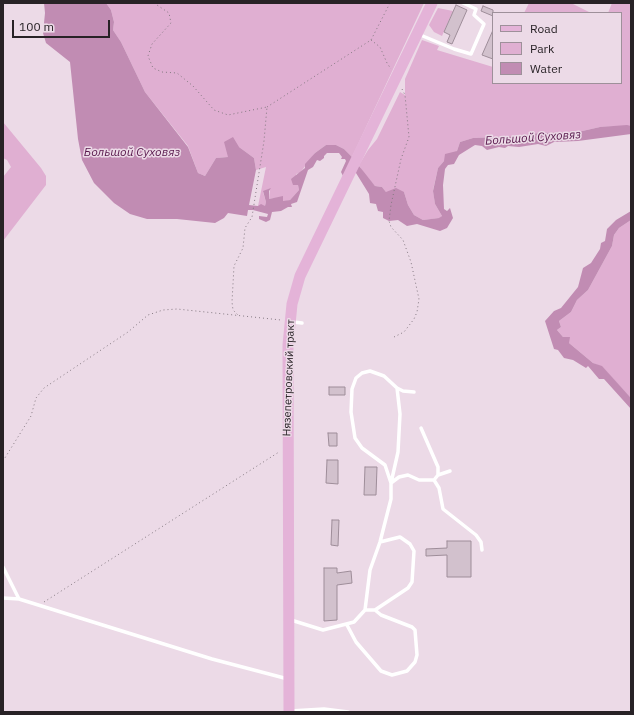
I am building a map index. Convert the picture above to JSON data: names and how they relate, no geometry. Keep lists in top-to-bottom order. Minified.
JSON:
{"streets":{"main road":["Нязепетровский тракт"]},"water":["Большой Суховяз"],"legend":["Road","Park","Water"],"scale_bar":"100 m"}
